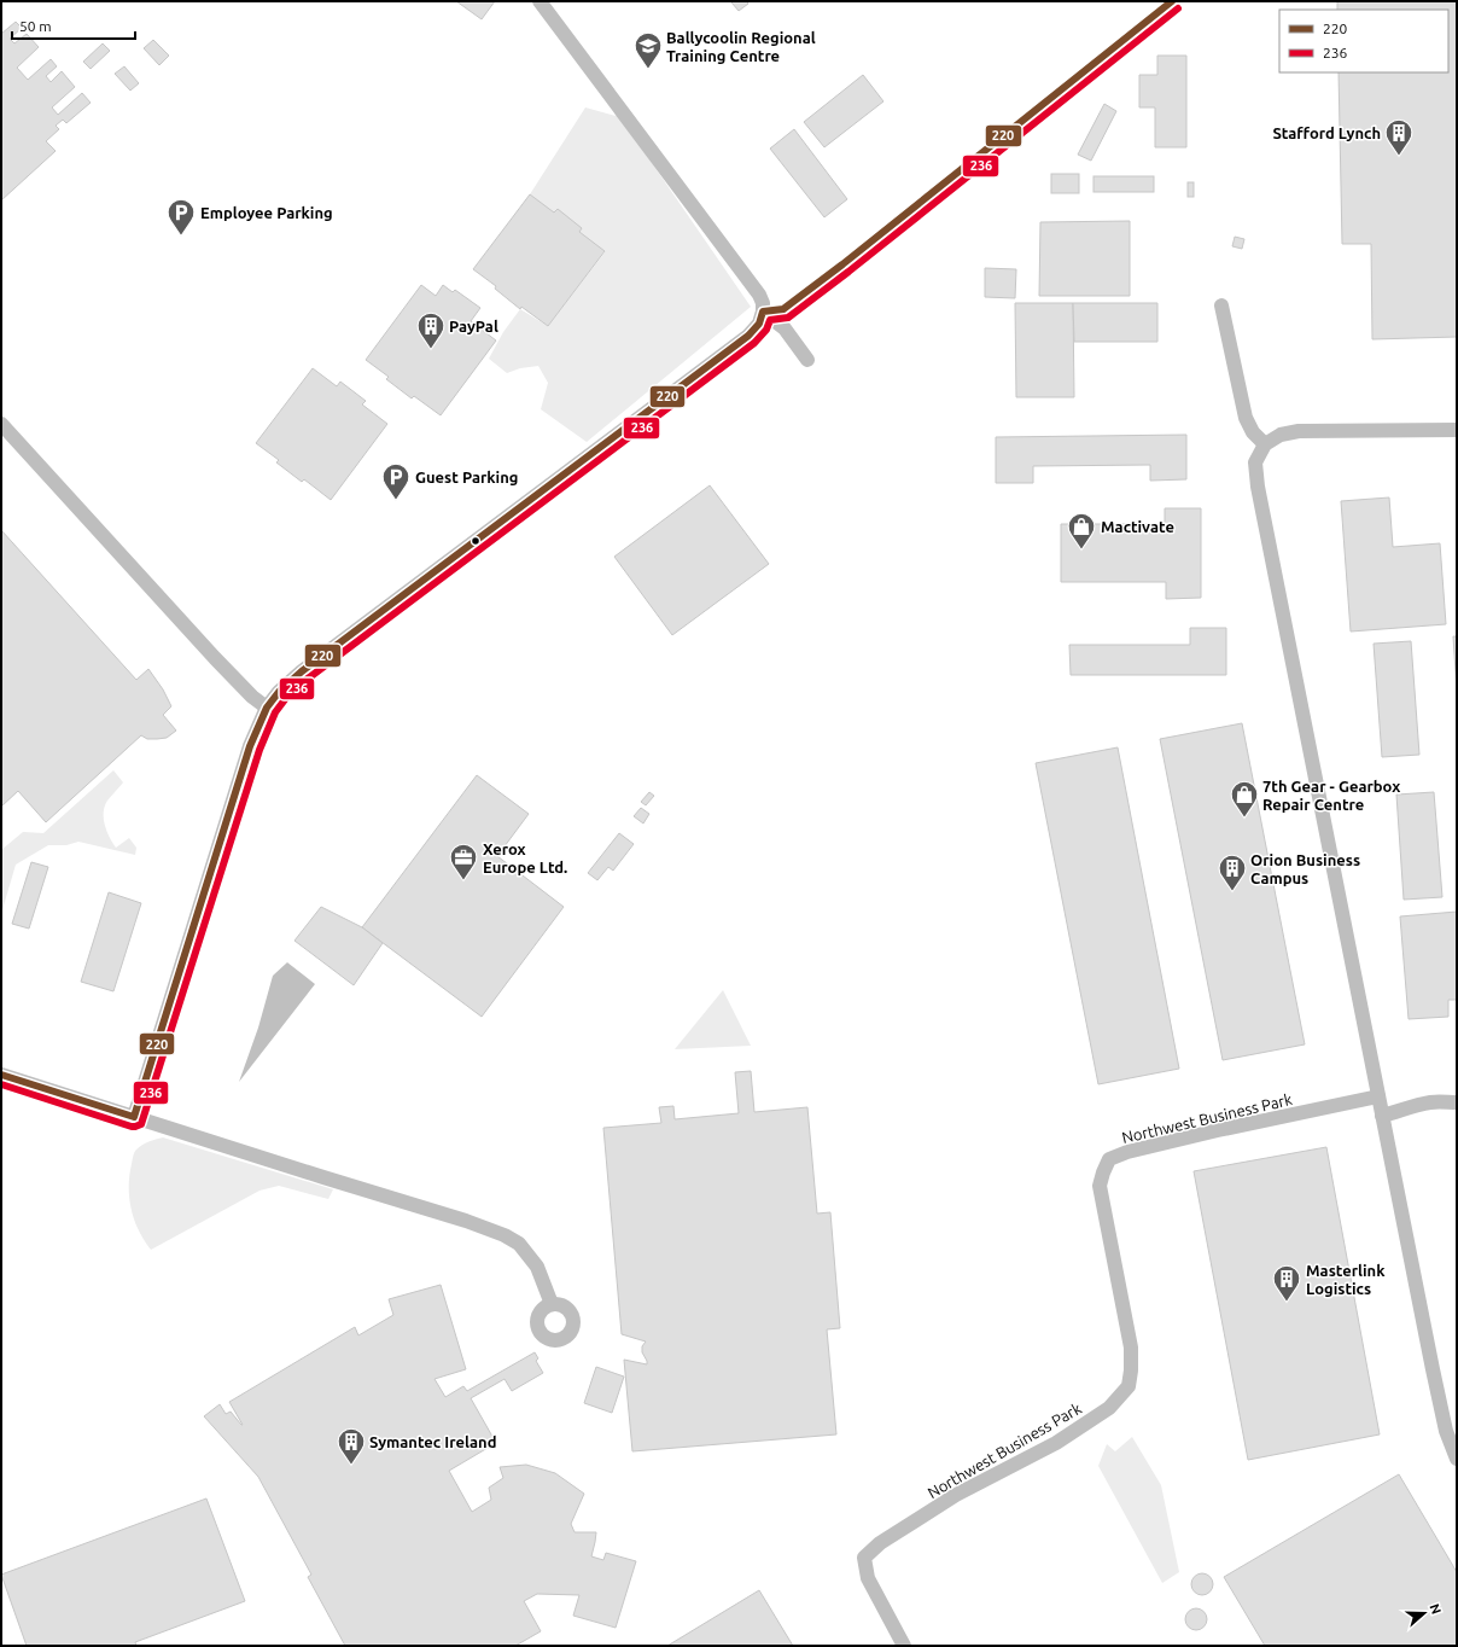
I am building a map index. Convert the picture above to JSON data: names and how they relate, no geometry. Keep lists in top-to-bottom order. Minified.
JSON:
{"streets":{"street":["Northwest Business Park"]},"places":{"school or university":["Ballycoolin Regional Training Centre"],"building":["Stafford Lynch","PayPal","Orion Business Campus","Masterlink Logistics","Symantec Ireland"],"parking":["Employee Parking","Guest Parking"],"shop":["Mactivate","7th Gear - Gearbox Repair Centre"],"office":["Xerox Europe Ltd."]},"lines":["transit line 220","transit line 236"],"legend":["220","236"],"scale_bar":"50 m","north":"right"}
